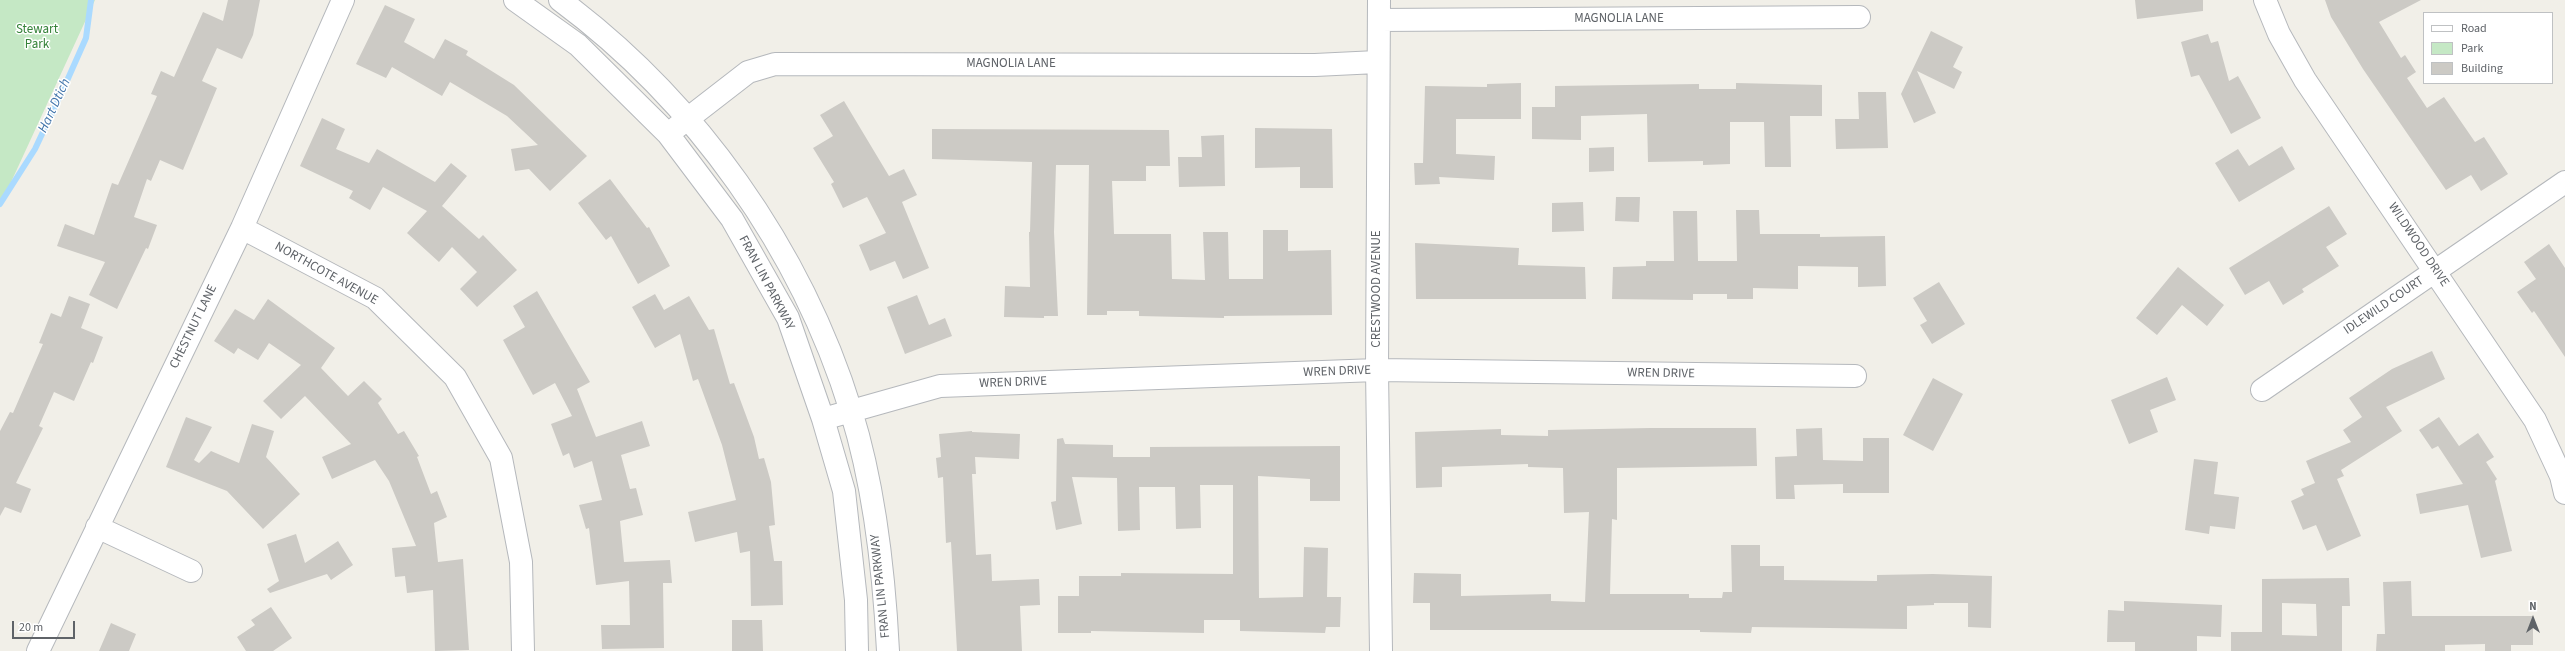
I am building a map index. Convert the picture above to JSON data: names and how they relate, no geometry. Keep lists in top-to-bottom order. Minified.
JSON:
{"streets":{"street":["MAGNOLIA LANE","WILDWOOD DRIVE","NORTHCOTE AVENUE","FRAN LIN PARKWAY","CRESTWOOD AVENUE","IDLEWILD COURT","CHESTNUT LANE","WREN DRIVE"]},"crossings":[["MAGNOLIA LANE","FRAN LIN PARKWAY"],["MAGNOLIA LANE","CRESTWOOD AVENUE"],["WILDWOOD DRIVE","IDLEWILD COURT"],["NORTHCOTE AVENUE","CHESTNUT LANE"],["FRAN LIN PARKWAY","WREN DRIVE"],["CRESTWOOD AVENUE","WREN DRIVE"]],"water":["Hart Dtich"],"parks":["Stewart Park"],"legend":["Road","Park","Building"],"scale_bar":"20 m","north":"top"}
